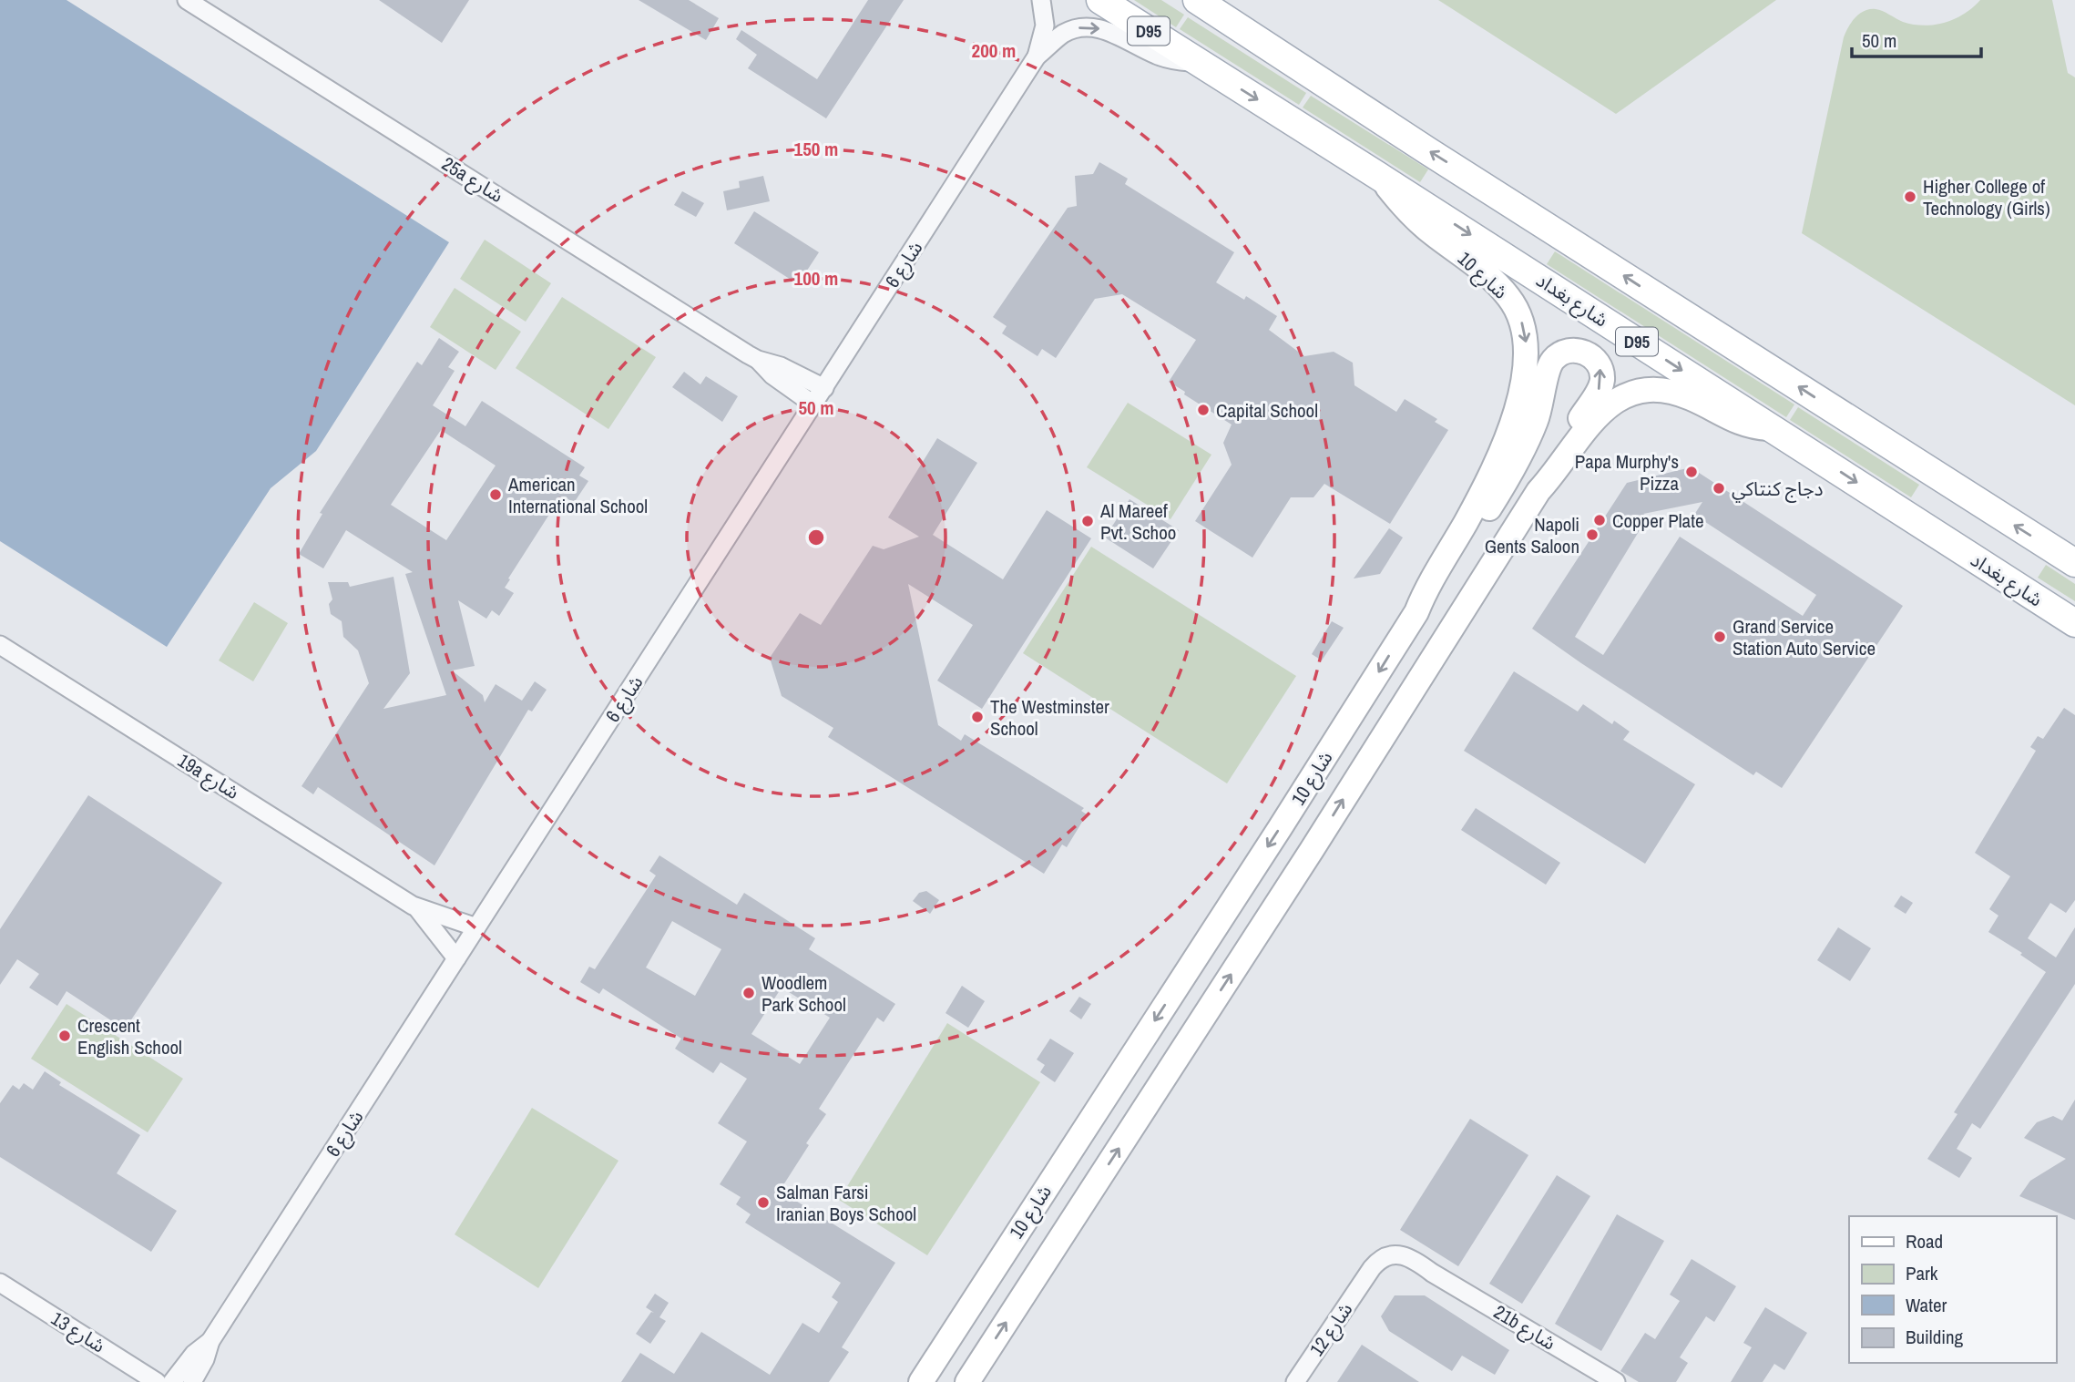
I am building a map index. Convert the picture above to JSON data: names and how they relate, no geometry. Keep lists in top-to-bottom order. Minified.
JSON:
{"streets":{"main road":["D95","شارع بغداد"],"street":["25a شارع","شارع 6","شارع 10","19a شارع","21b شارع","شارع 12","شارع 13"]},"crossings":[["25a شارع","شارع 6"],["شارع 6","شارع بغداد"],["شارع 6","19a شارع"],["شارع 10","شارع بغداد"],["21b شارع","شارع 12"]],"places":["Higher College of Technology (Girls)","Capital School","Papa Murphy's Pizza","دجاج كنتاكي","American International School","Copper Plate","Al Mareef Pvt. Schoo","Napoli Gents Saloon","Grand Service Station Auto Service","The Westminster School","Woodlem Park School","Crescent English School","Salman Farsi Iranian Boys School"],"legend":["Road","Park","Water","Building"],"scale_bar":"50 m","rings":["200 m","150 m","100 m","50 m"]}
